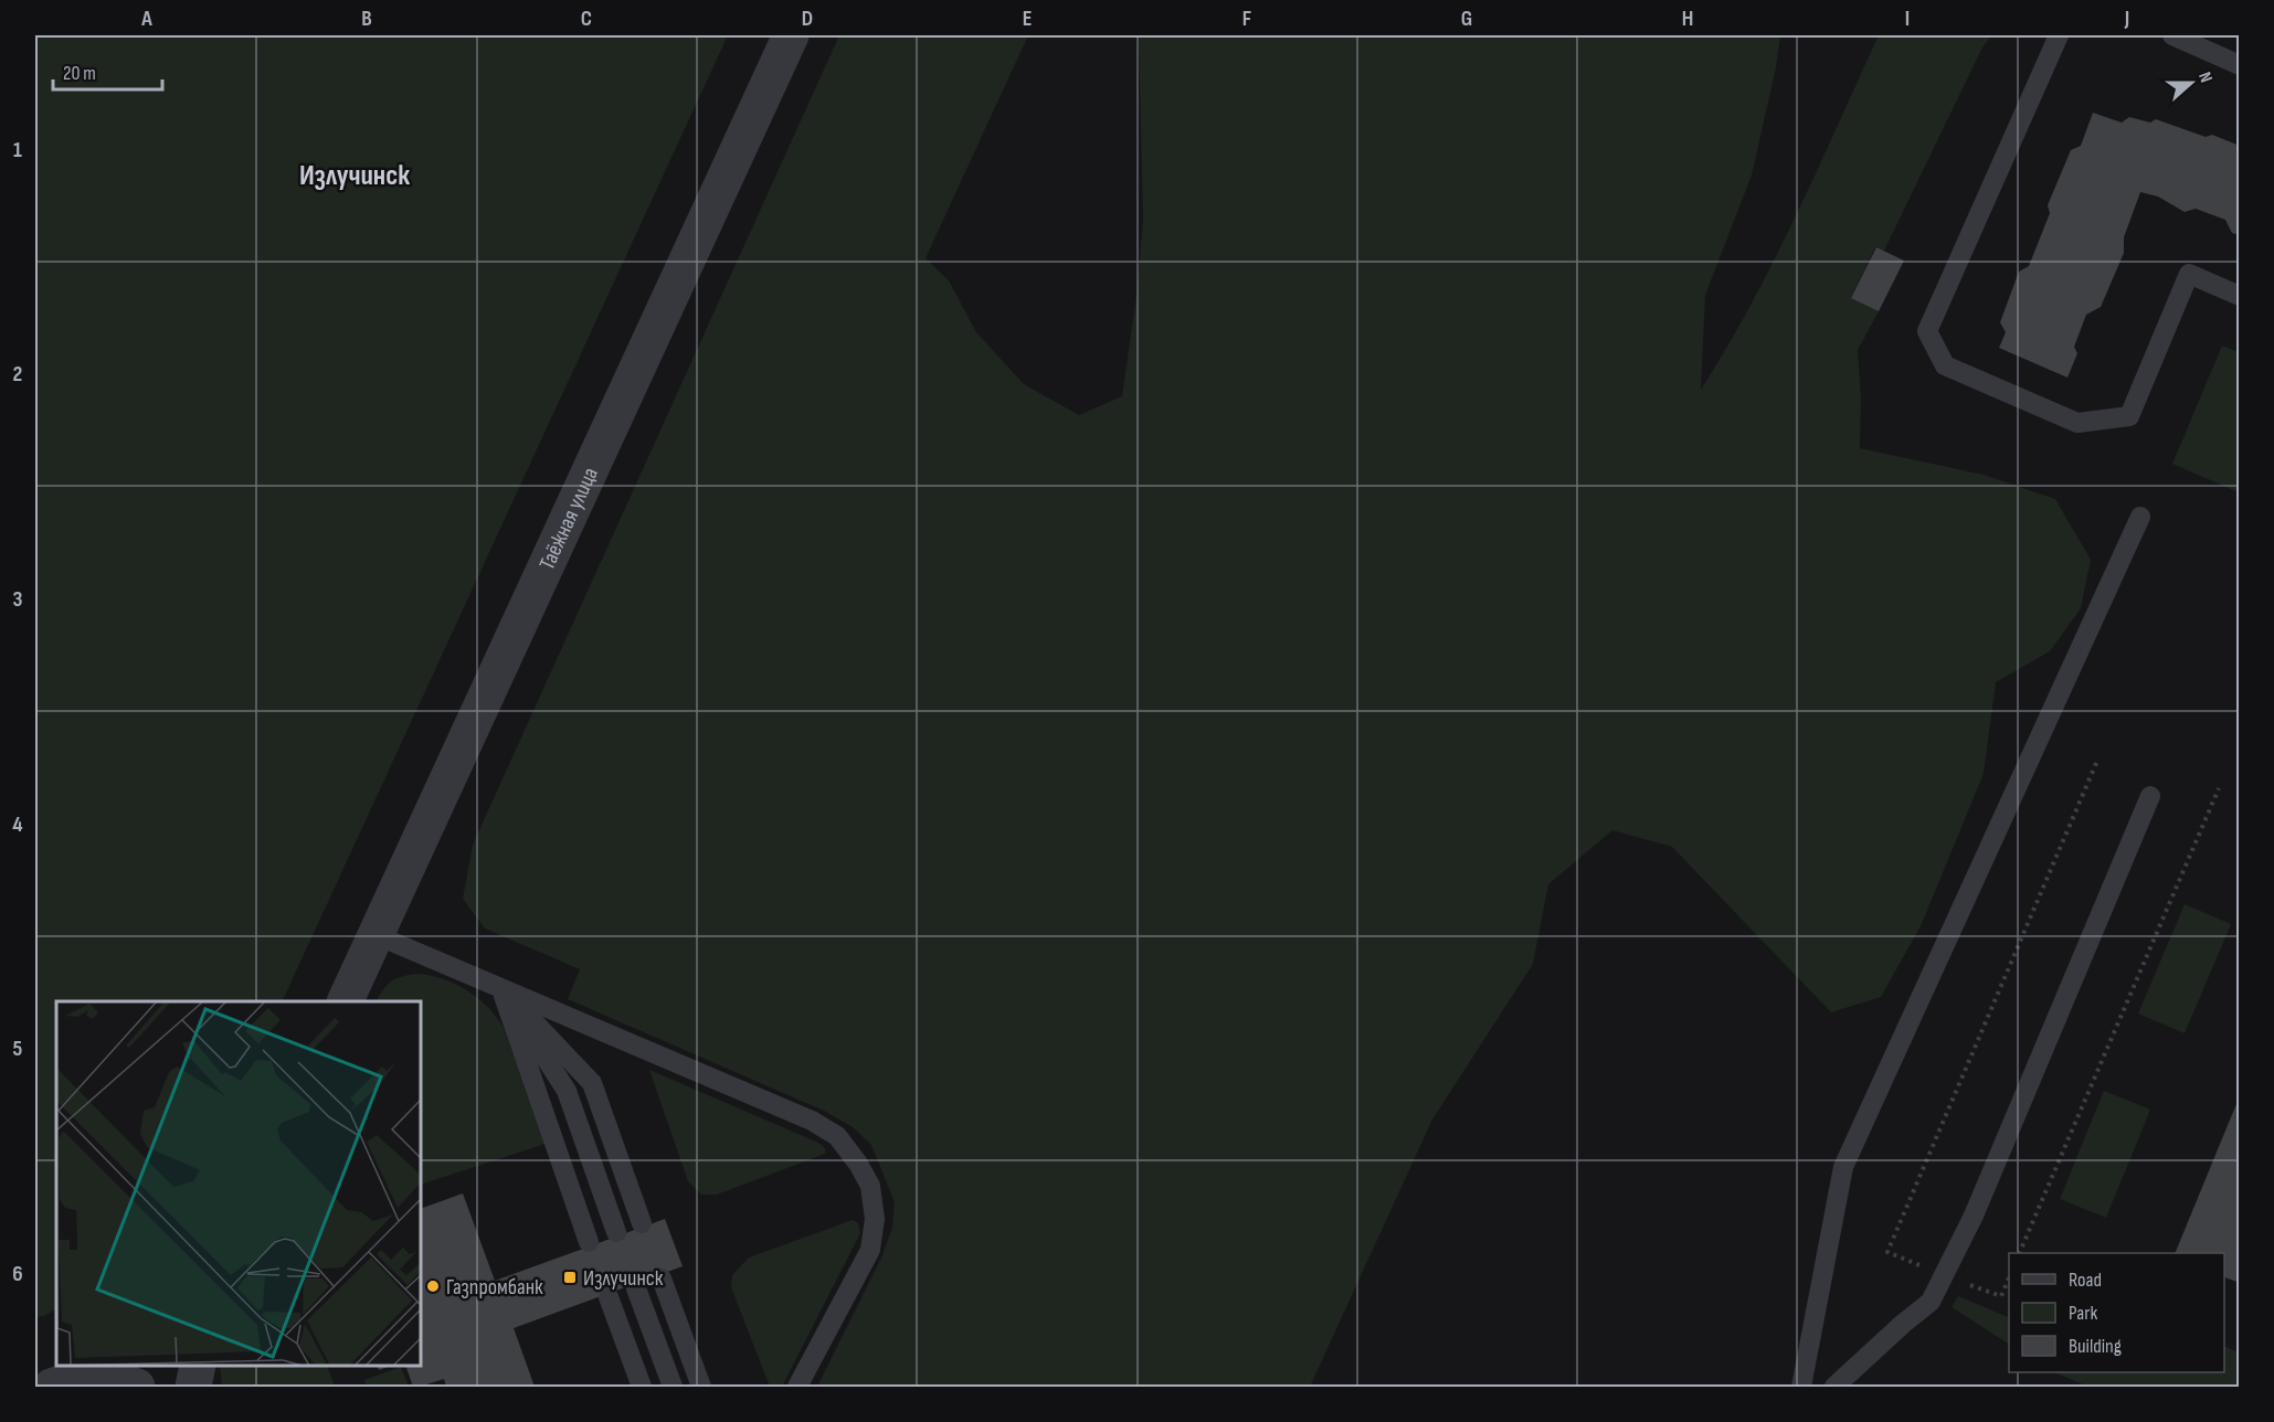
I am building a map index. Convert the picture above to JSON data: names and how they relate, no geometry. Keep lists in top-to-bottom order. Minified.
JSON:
{"streets":{"street":["Таёжная улица"]},"districts":["Излучинск"],"places":{"transit":["Излучинск"],"other":["Газпромбанк"]},"legend":["Road","Park","Building"],"scale_bar":"20 m","north":"right","grid":{"columns":["A","B","C","D","E","F","G","H","I","J"],"rows":["1","2","3","4","5","6"]}}
